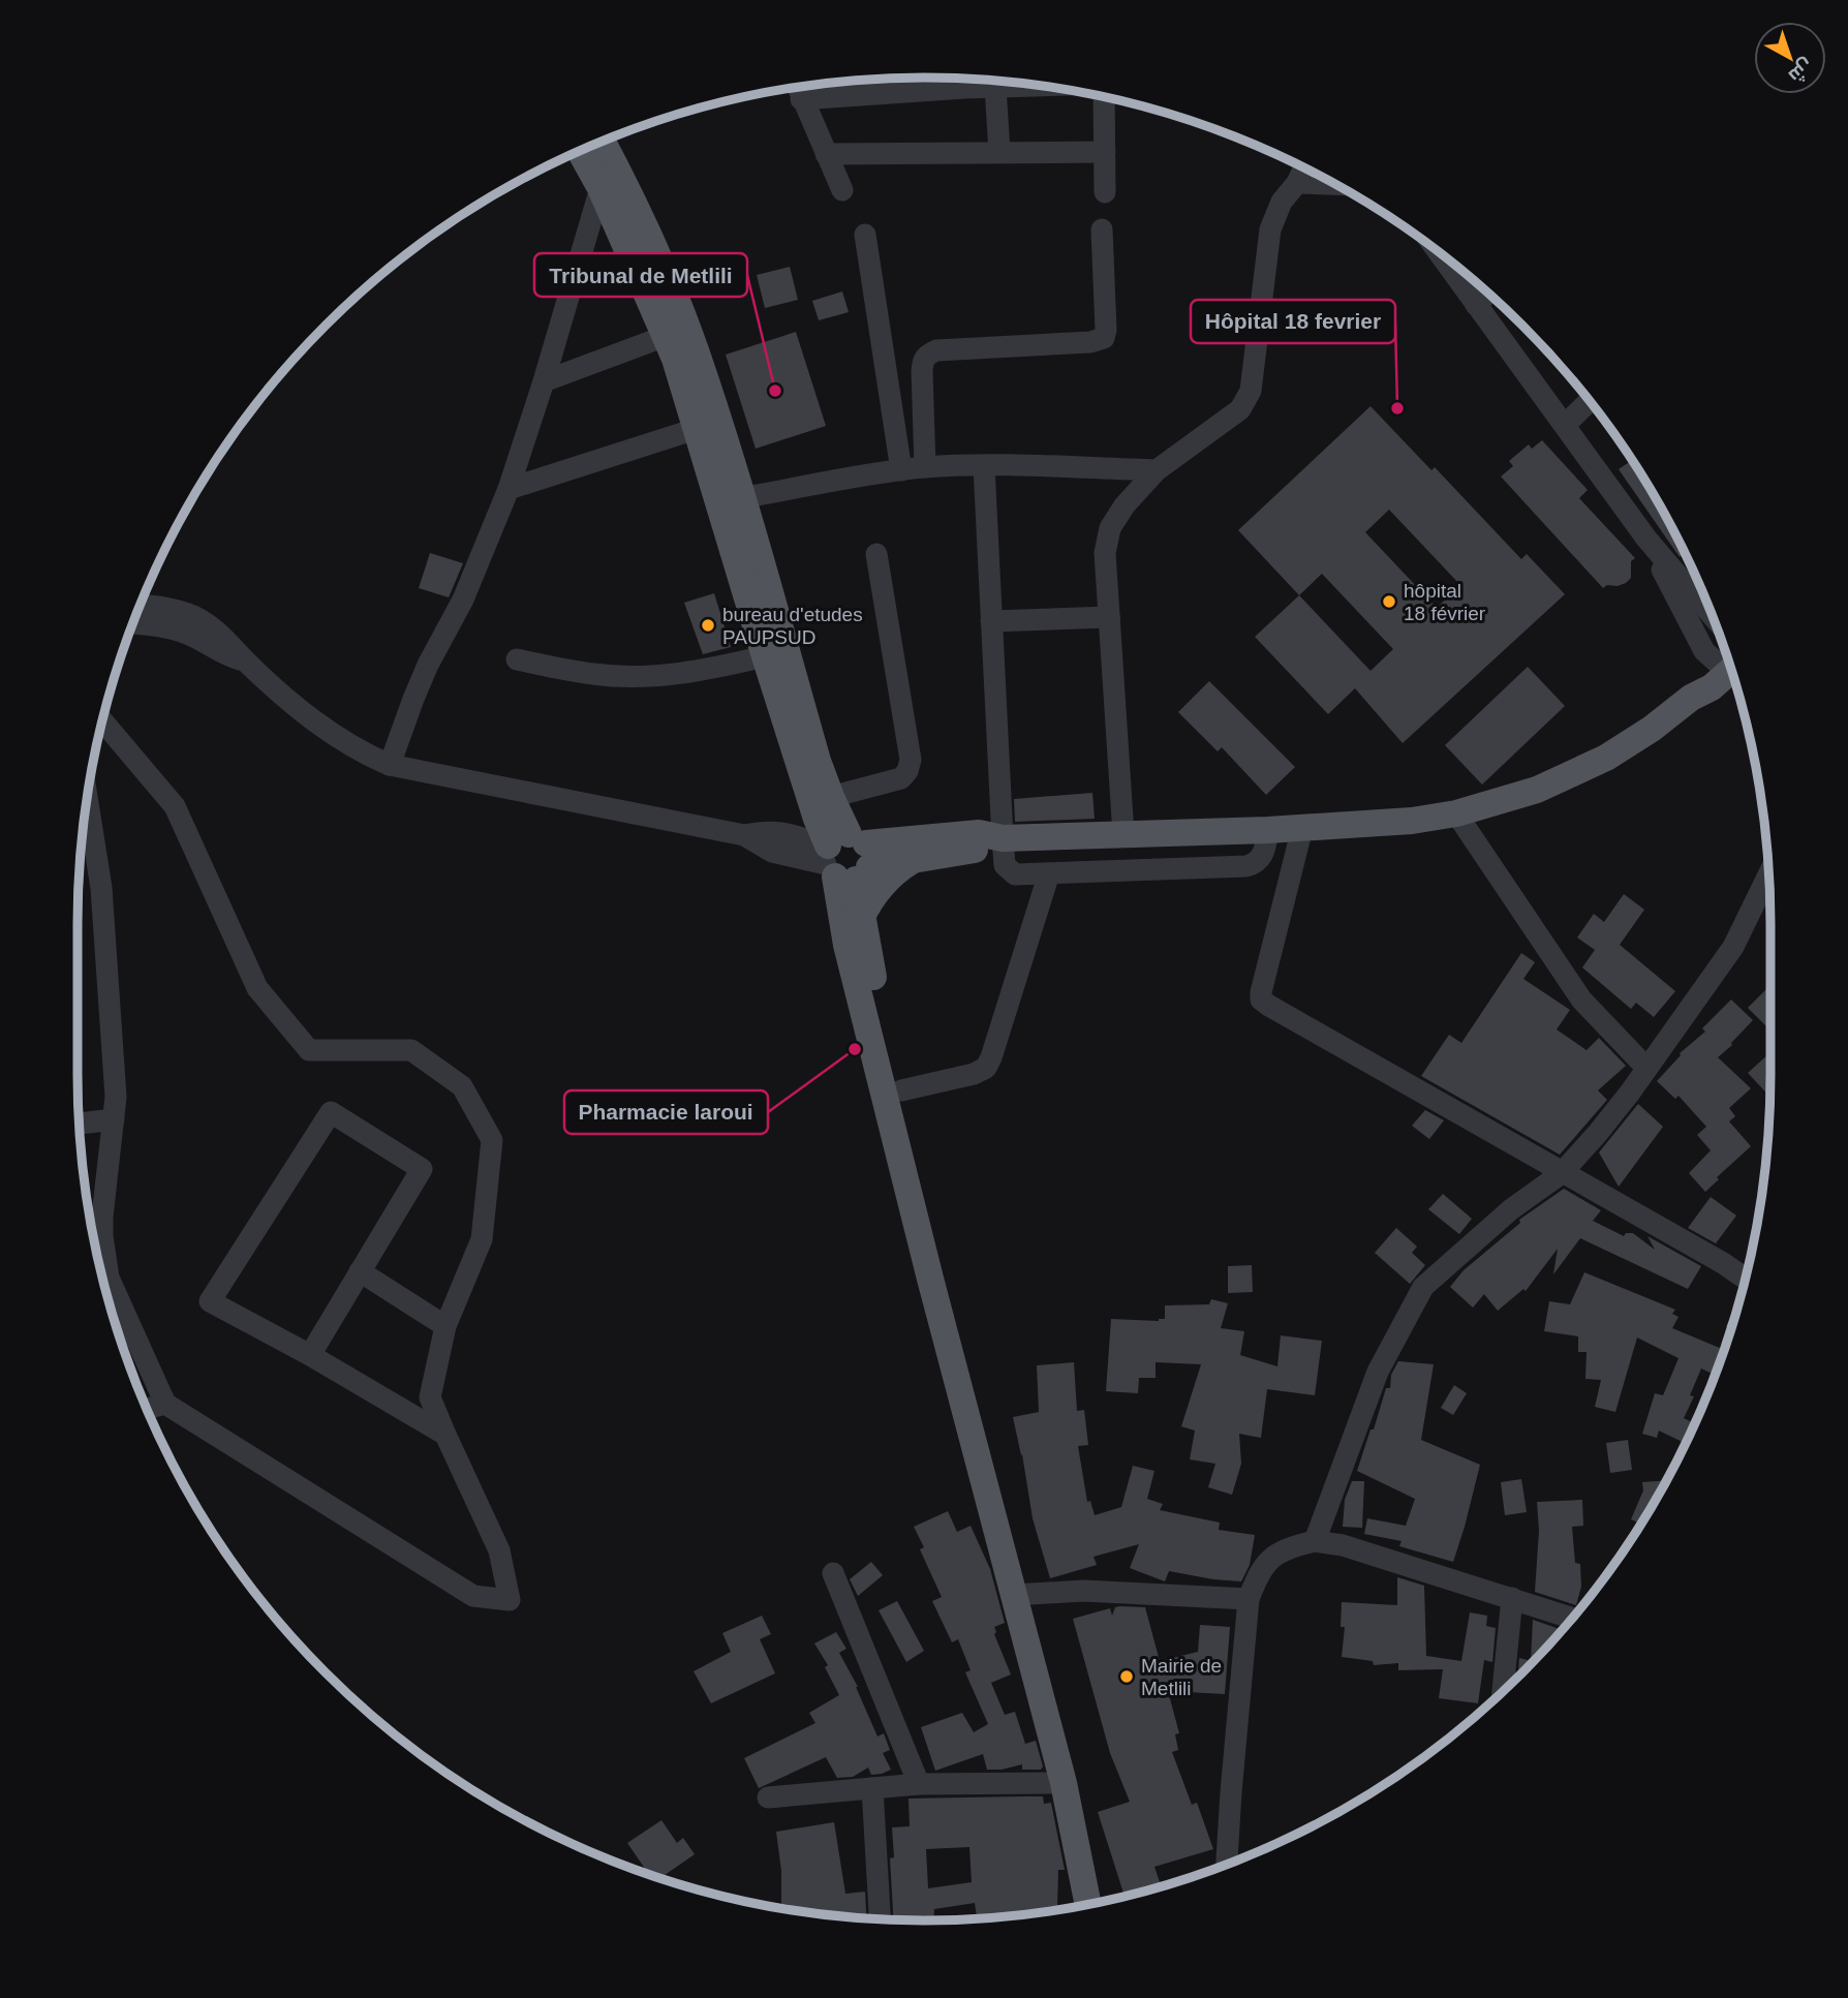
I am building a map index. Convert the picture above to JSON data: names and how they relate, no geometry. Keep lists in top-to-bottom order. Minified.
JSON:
{"places":["Tribunal de Metlili","Hôpital 18 fevrier","hôpital 18 février","bureau d'etudes PAUPSUD","Pharmacie laroui","Mairie de Metlili"],"north":"bottom right"}
